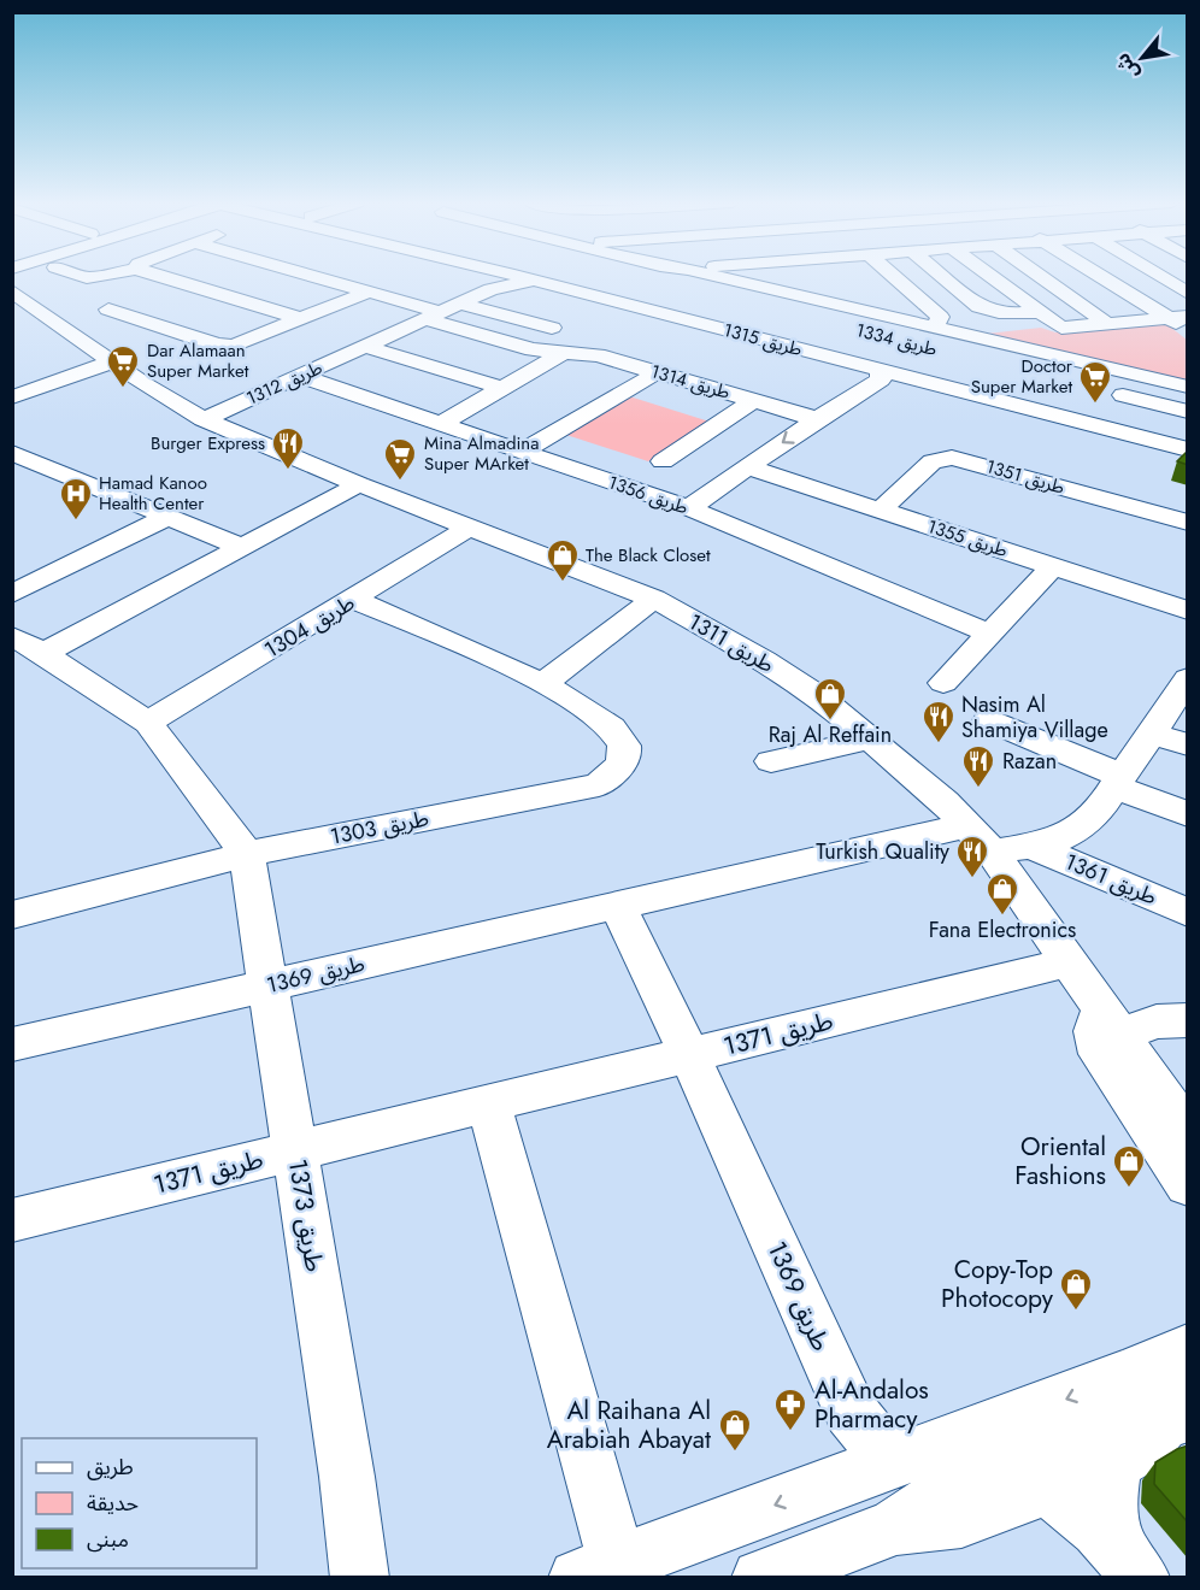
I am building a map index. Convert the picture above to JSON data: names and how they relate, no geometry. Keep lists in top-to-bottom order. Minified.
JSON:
{"streets":{"street":["طريق 1315","طريق 1334","طريق 1314","طريق 1312","طريق 1351","طريق 1356","طريق 1355","طريق 1304","طريق 1311","طريق 1303","طريق 1361","طريق 1369","طريق 1371","طريق 1373"]},"crossings":[["طريق 1315","طريق 1334"],["طريق 1314","طريق 1312"],["طريق 1312","طريق 1356"],["طريق 1312","طريق 1311"],["طريق 1351","طريق 1355"],["طريق 1304","طريق 1311"],["طريق 1304","طريق 1303"],["طريق 1311","طريق 1361"],["طريق 1311","طريق 1369"],["طريق 1311","طريق 1371"],["طريق 1303","طريق 1373"],["طريق 1361","طريق 1369"],["طريق 1369","طريق 1371"],["طريق 1369","طريق 1373"],["طريق 1371","طريق 1373"]],"places":{"supermarket":["Dar Alamaan Super Market","Doctor Super Market","Mina Almadina Super MArket"],"restaurant":["Burger Express","Nasim Al Shamiya Village","Razan","Turkish Quality"],"hospital":["Hamad Kanoo Health Center"],"shop":["The Black Closet","Raj Al Reffain","Fana Electronics","Oriental Fashions","Copy-Top Photocopy","Al Raihana Al Arabiah Abayat"],"pharmacy":["Al-Andalos Pharmacy"]},"legend":["طريق","حديقة","مبنى"],"north":"bottom left"}
